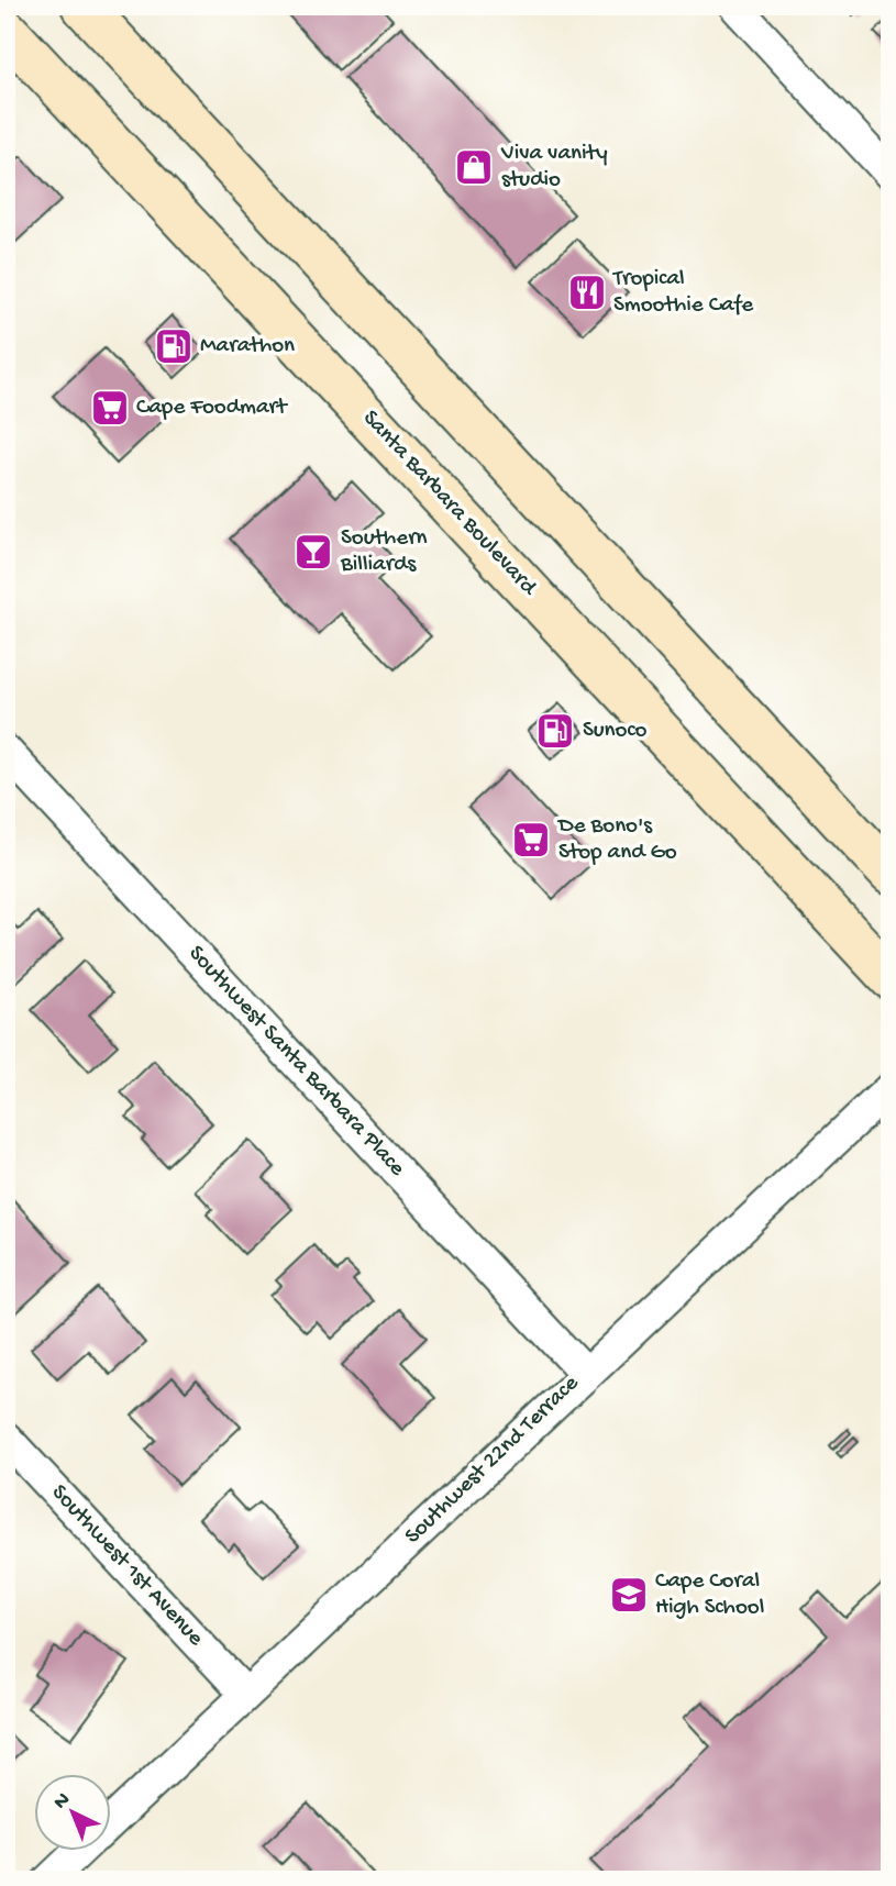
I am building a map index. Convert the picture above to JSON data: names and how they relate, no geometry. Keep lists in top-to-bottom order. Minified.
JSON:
{"streets":{"main road":["Santa Barbara Boulevard"],"street":["Southwest Santa Barbara Place","Southwest 22nd Terrace","Southwest 1st Avenue"]},"crossings":[["Southwest Santa Barbara Place","Southwest 22nd Terrace"],["Southwest 22nd Terrace","Southwest 1st Avenue"]],"places":{"shop":["Viva vanity studio"],"restaurant":["Tropical Smoothie Cafe"],"fuel station":["Marathon","Sunoco"],"supermarket":["Cape Foodmart","De Bono's Stop and Go"],"bar":["Southern Billiards"],"school or university":["Cape Coral High School"]},"north":"top left"}
